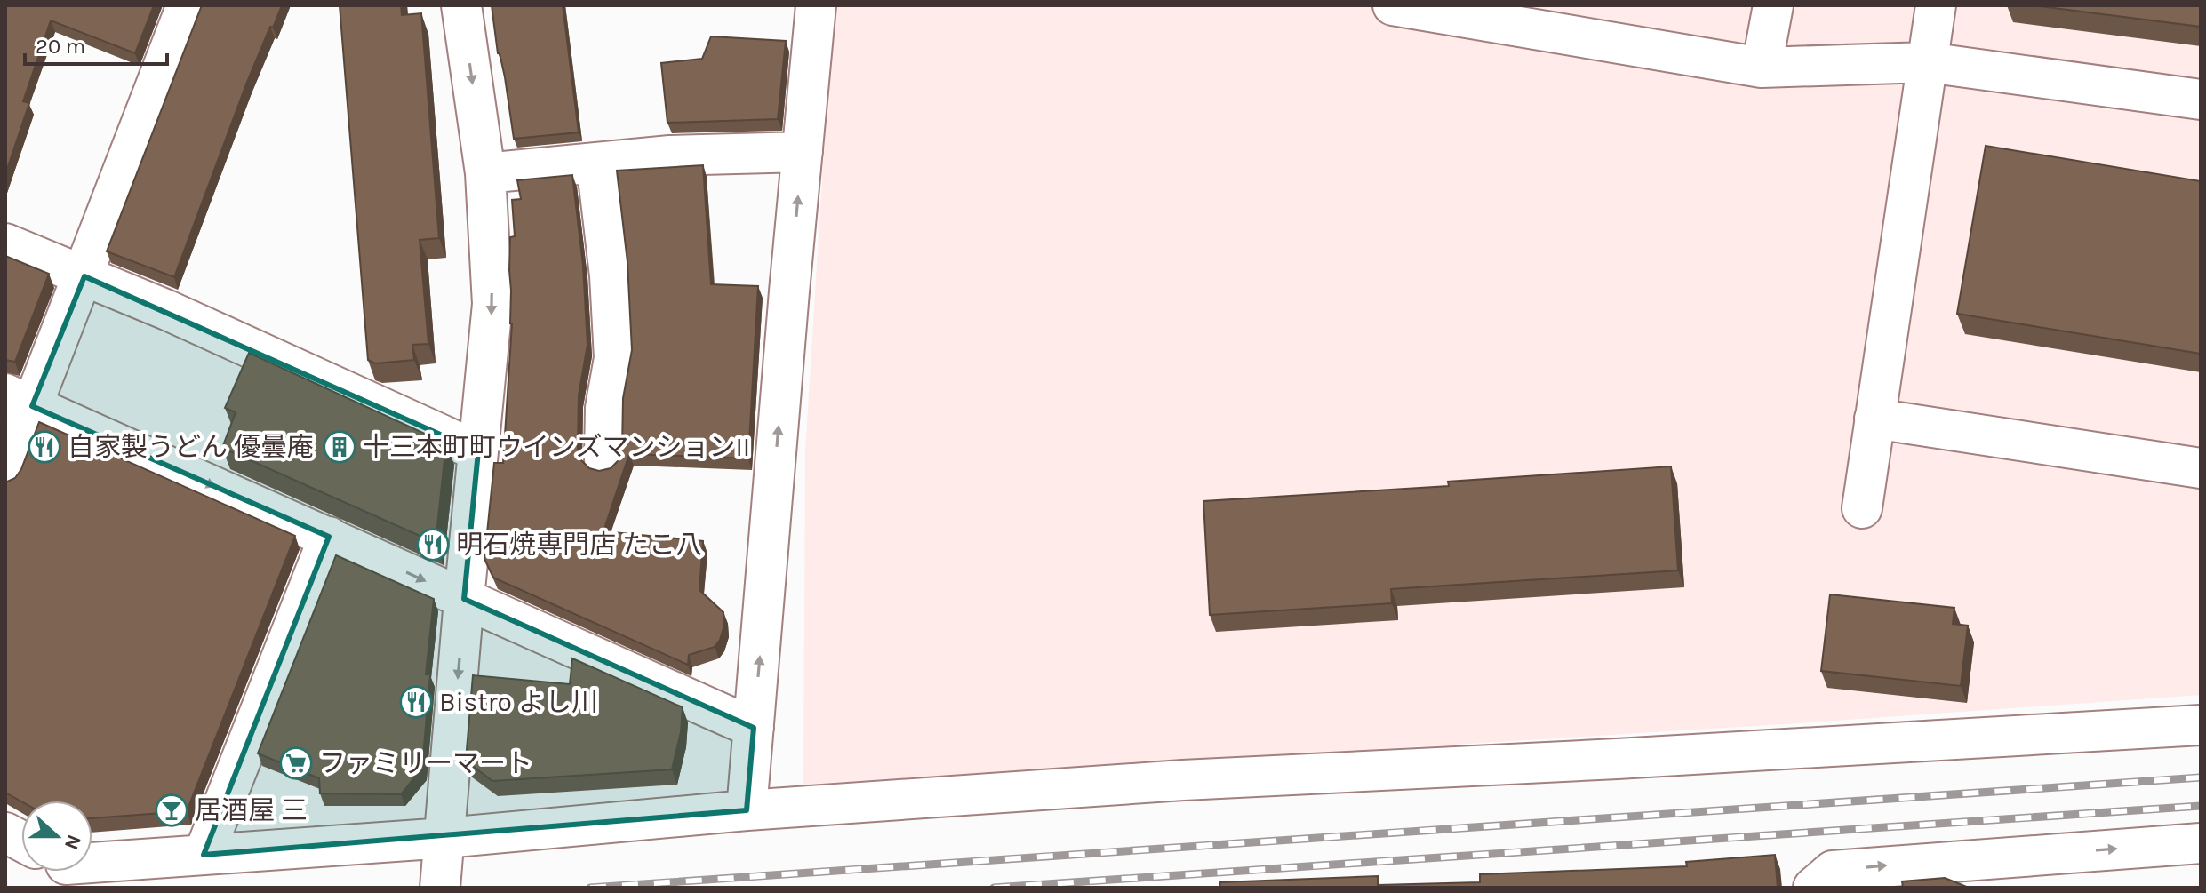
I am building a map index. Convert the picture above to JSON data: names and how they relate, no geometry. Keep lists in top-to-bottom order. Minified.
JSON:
{"places":{"restaurant":["自家製うどん 優曇庵","明石焼専門店 たこ八","Bistro よし川"],"building":["十三本町町ウインズマンションII"],"supermarket":["ファミリーマート"],"bar":["居酒屋 三"]},"scale_bar":"20 m","north":"right"}
